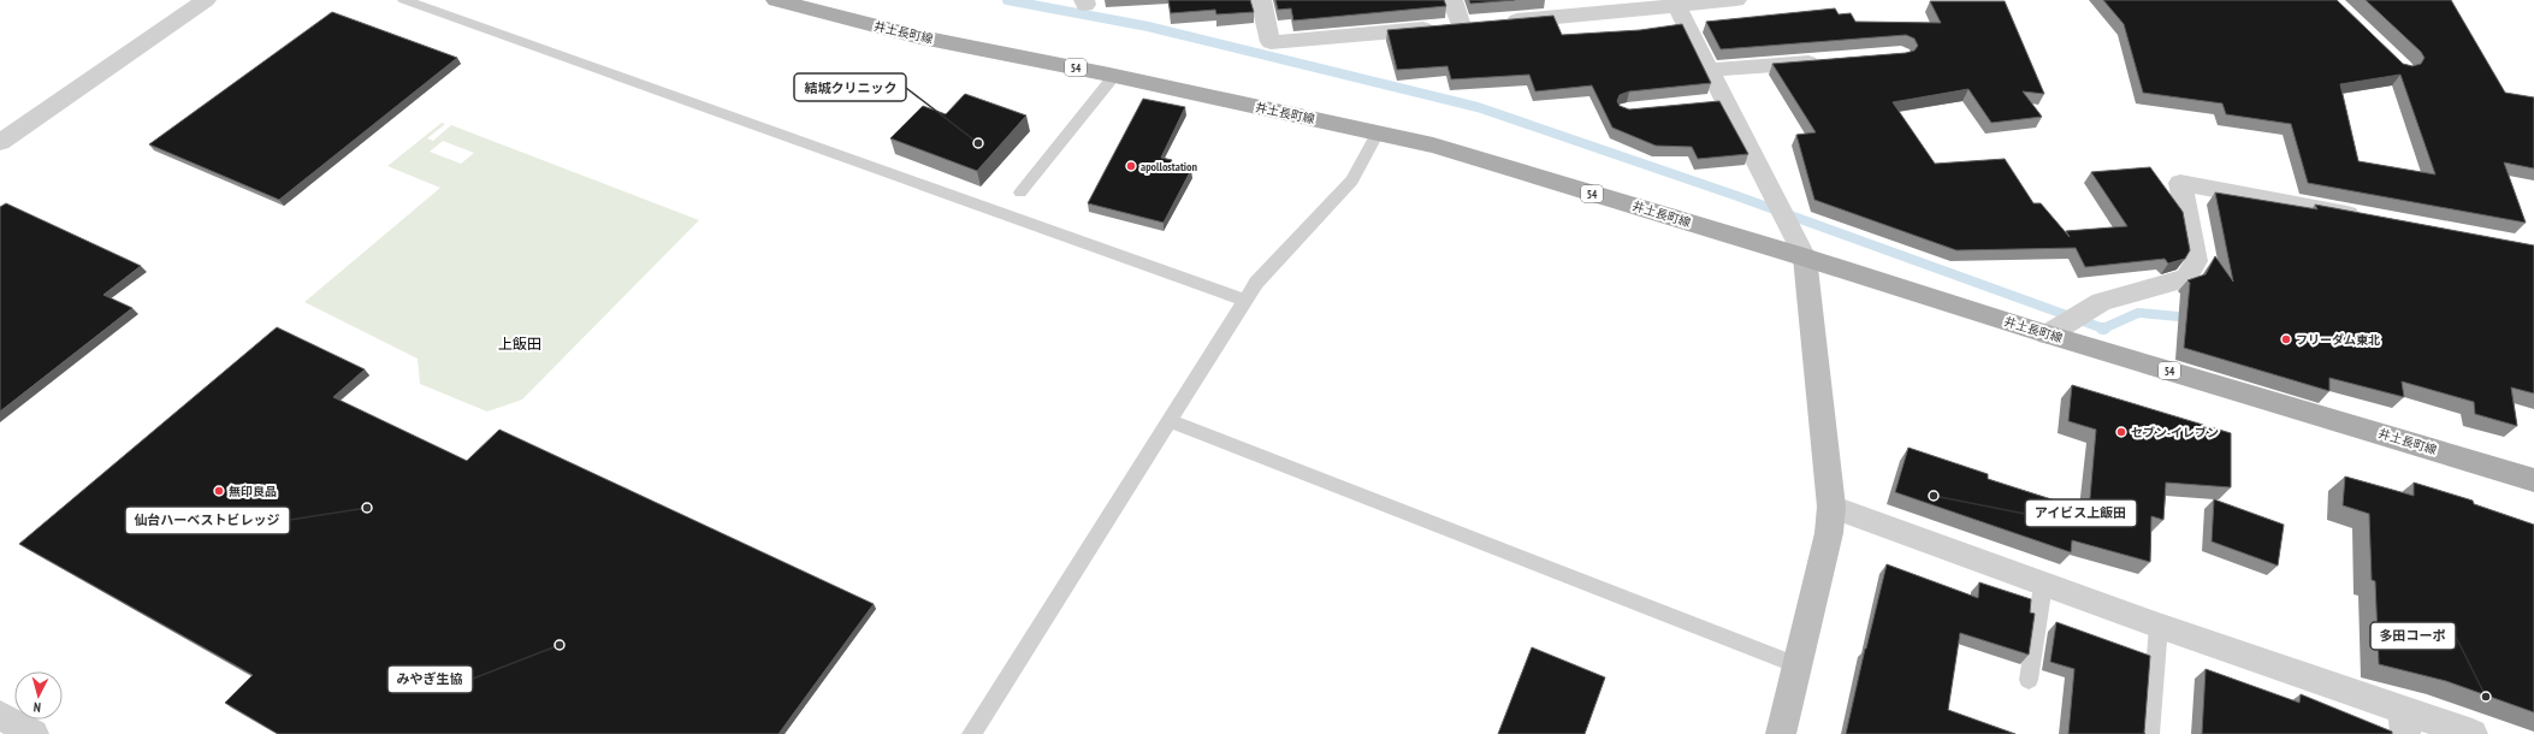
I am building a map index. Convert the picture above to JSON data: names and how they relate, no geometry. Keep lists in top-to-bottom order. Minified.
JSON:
{"streets":{"main road":["井土長町線","54"]},"districts":["上飯田"],"places":["結城クリニック","apollostation","フリーダム東北","セブン-イレブン","無印良品","アイビス上飯田","仙台ハーベストビレッジ","みやぎ生協","多田コーポ"],"north":"bottom"}
